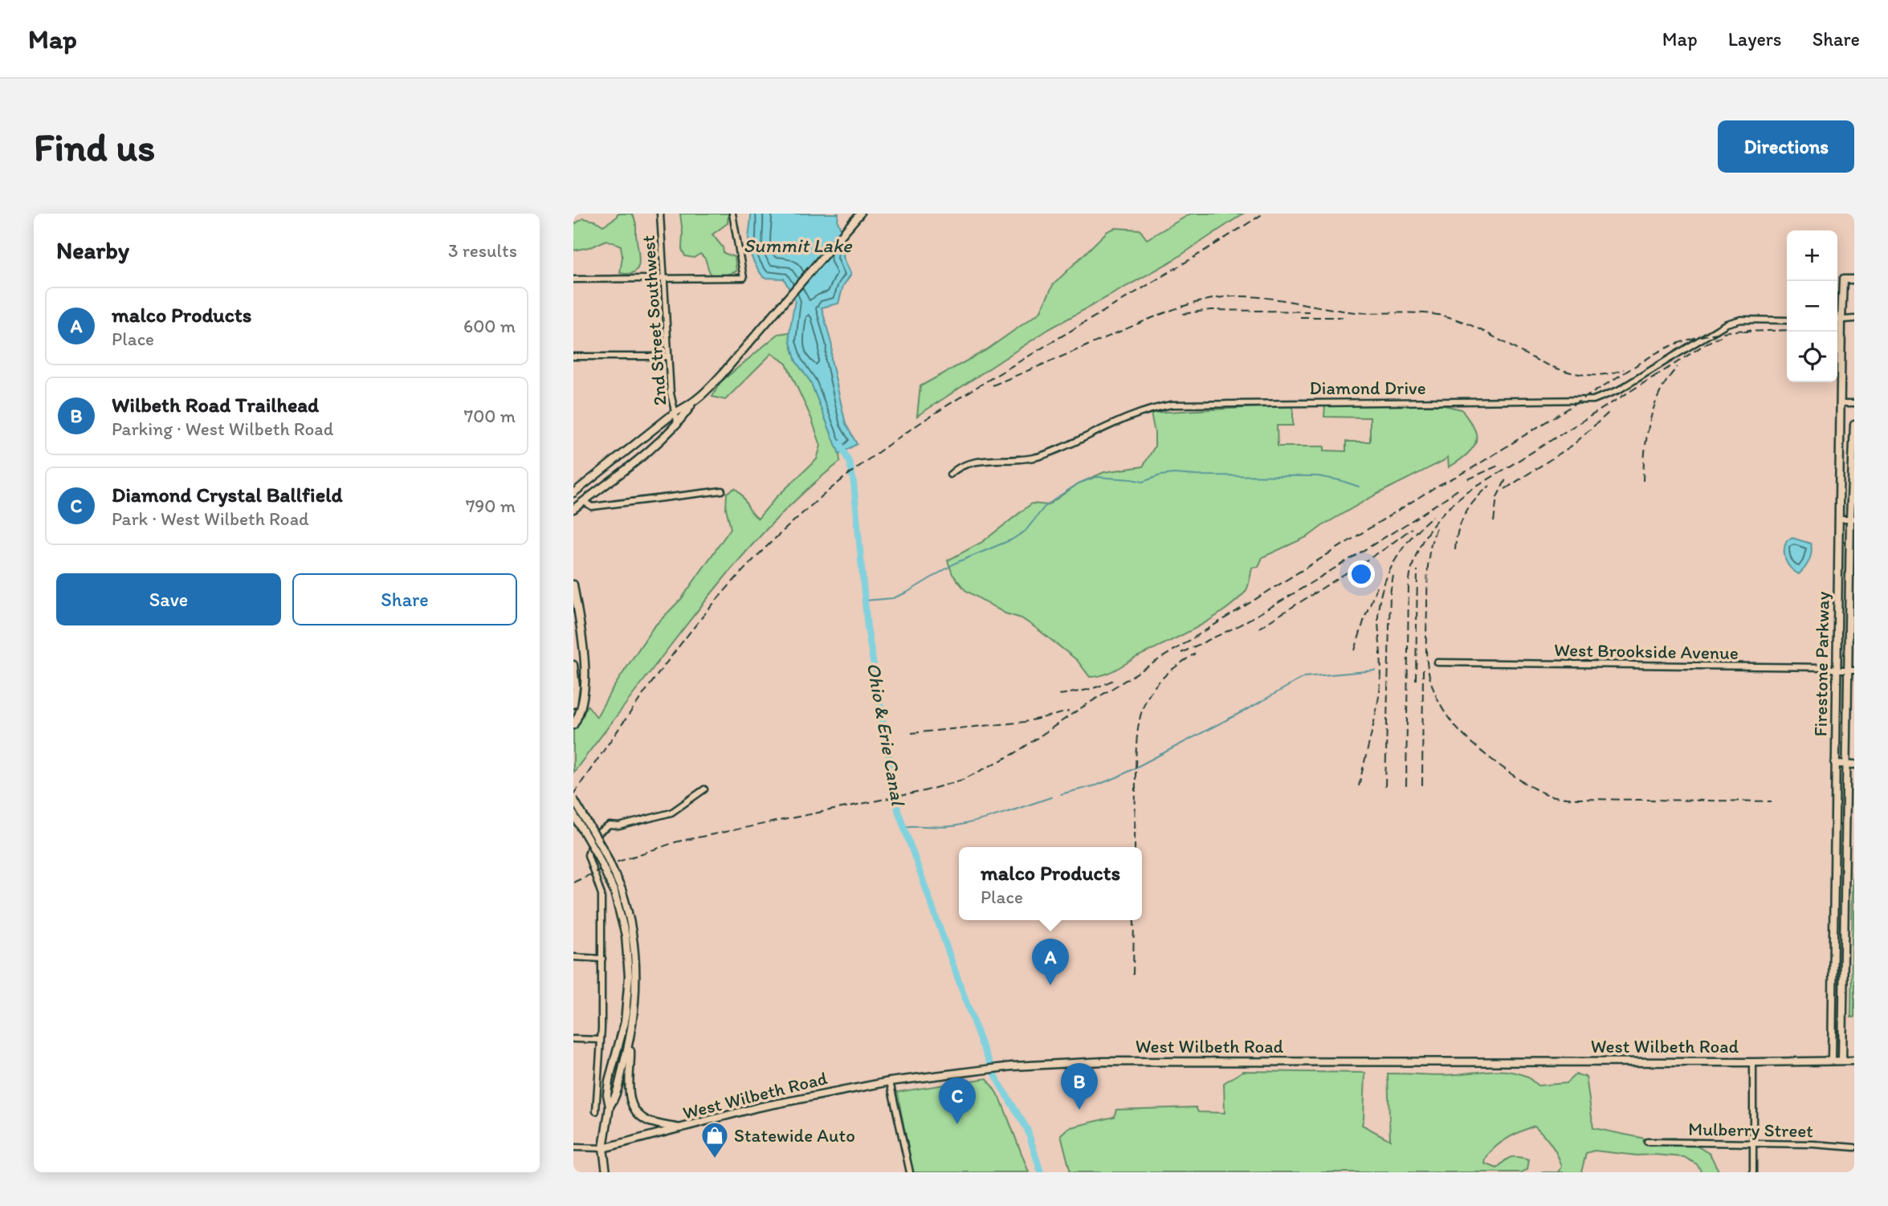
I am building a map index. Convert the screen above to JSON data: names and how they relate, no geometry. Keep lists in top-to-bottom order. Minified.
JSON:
{"streets":{"main road":["Firestone Parkway","West Wilbeth Road"],"street":["2nd Street Southwest","Diamond Drive","West Brookside Avenue","Mulberry Street"]},"crossings":[["West Brookside Avenue","Firestone Parkway"],["Firestone Parkway","West Wilbeth Road"]],"water":["Summit Lake","Ohio & Erie Canal"],"places":{"shop":["Statewide Auto"]},"page":{"header":"Map","nav":["Map","Layers","Share"],"buttons":["Directions",["Save","Share"]],"title":"Find us","heading":["Nearby","3 results"],"map_buttons":["+","−"],"list":[{"mark":"A","name":"malco Products","note":"Place","value":"600 m"},{"mark":"B","name":"Wilbeth Road Trailhead","note":"Parking · West Wilbeth Road","value":"700 m"},{"mark":"C","name":"Diamond Crystal Ballfield","note":"Park · West Wilbeth Road","value":"790 m"}],"popup":["malco Products","Place"],"pins":["A","B","C"]}}
